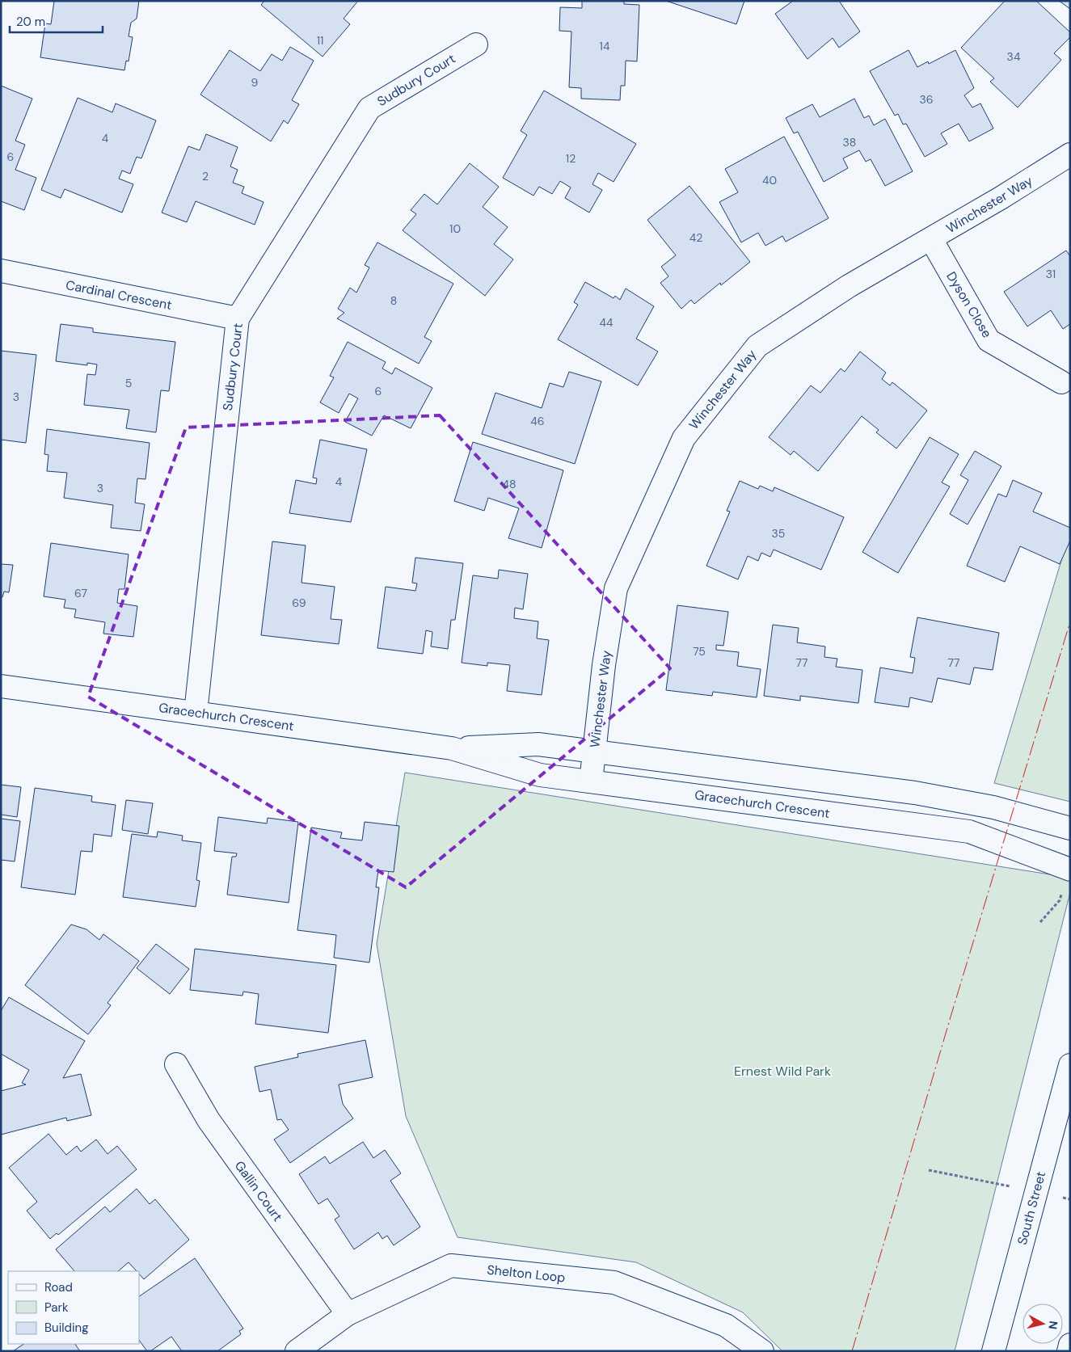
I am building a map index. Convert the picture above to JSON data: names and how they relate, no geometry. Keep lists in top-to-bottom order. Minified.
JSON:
{"streets":{"main road":["Sudbury Court","Winchester Way","Cardinal Crescent","Dyson Close","Gracechurch Crescent","Gallin Court","South Street","Shelton Loop"]},"crossings":[["Sudbury Court","Cardinal Crescent"],["Sudbury Court","Gracechurch Crescent"],["Winchester Way","Dyson Close"],["Winchester Way","Gracechurch Crescent"],["Gallin Court","Shelton Loop"]],"parks":["Ernest Wild Park"],"house_numbers":["11","14","34","9","36","4","38","6","12","2","40","10","42","31","8","44","5","6","3","46","4","48","3","35","67","69","75","77","77"],"legend":["Road","Park","Building"],"scale_bar":"20 m","north":"right"}
